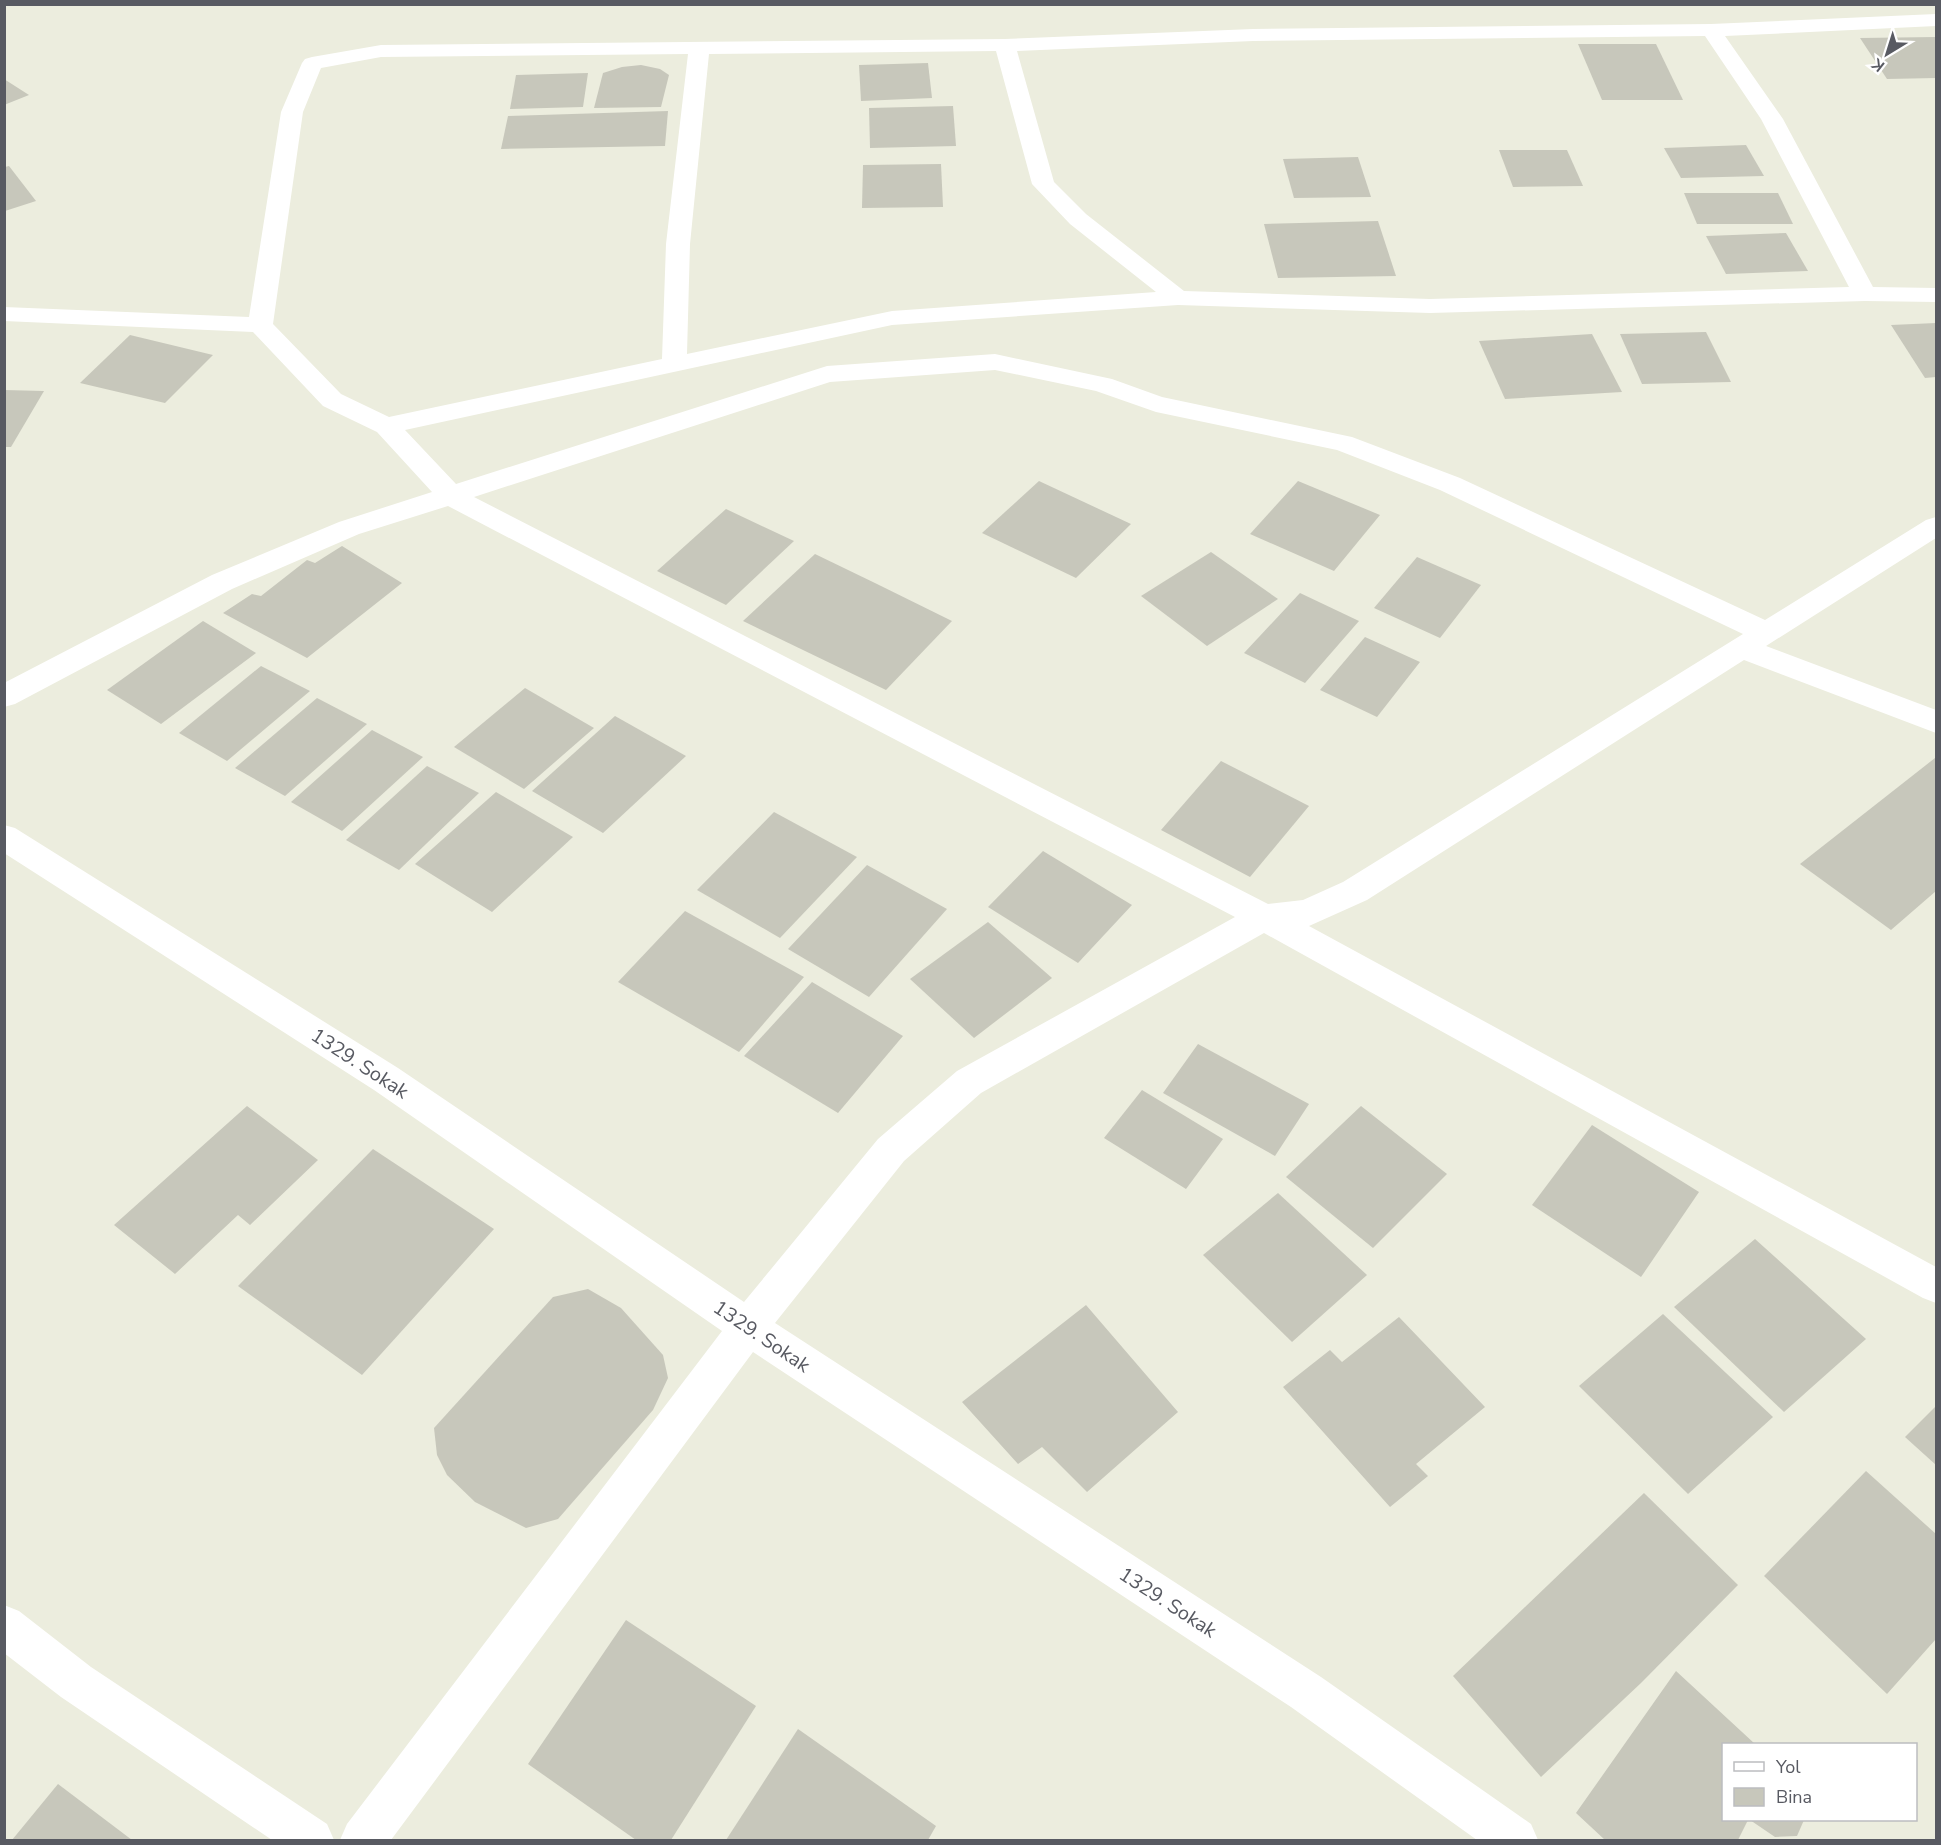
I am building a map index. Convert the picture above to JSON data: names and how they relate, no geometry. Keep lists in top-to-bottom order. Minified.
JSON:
{"streets":{"street":["1329. Sokak"]},"legend":["Yol","Bina"],"north":"bottom left"}
